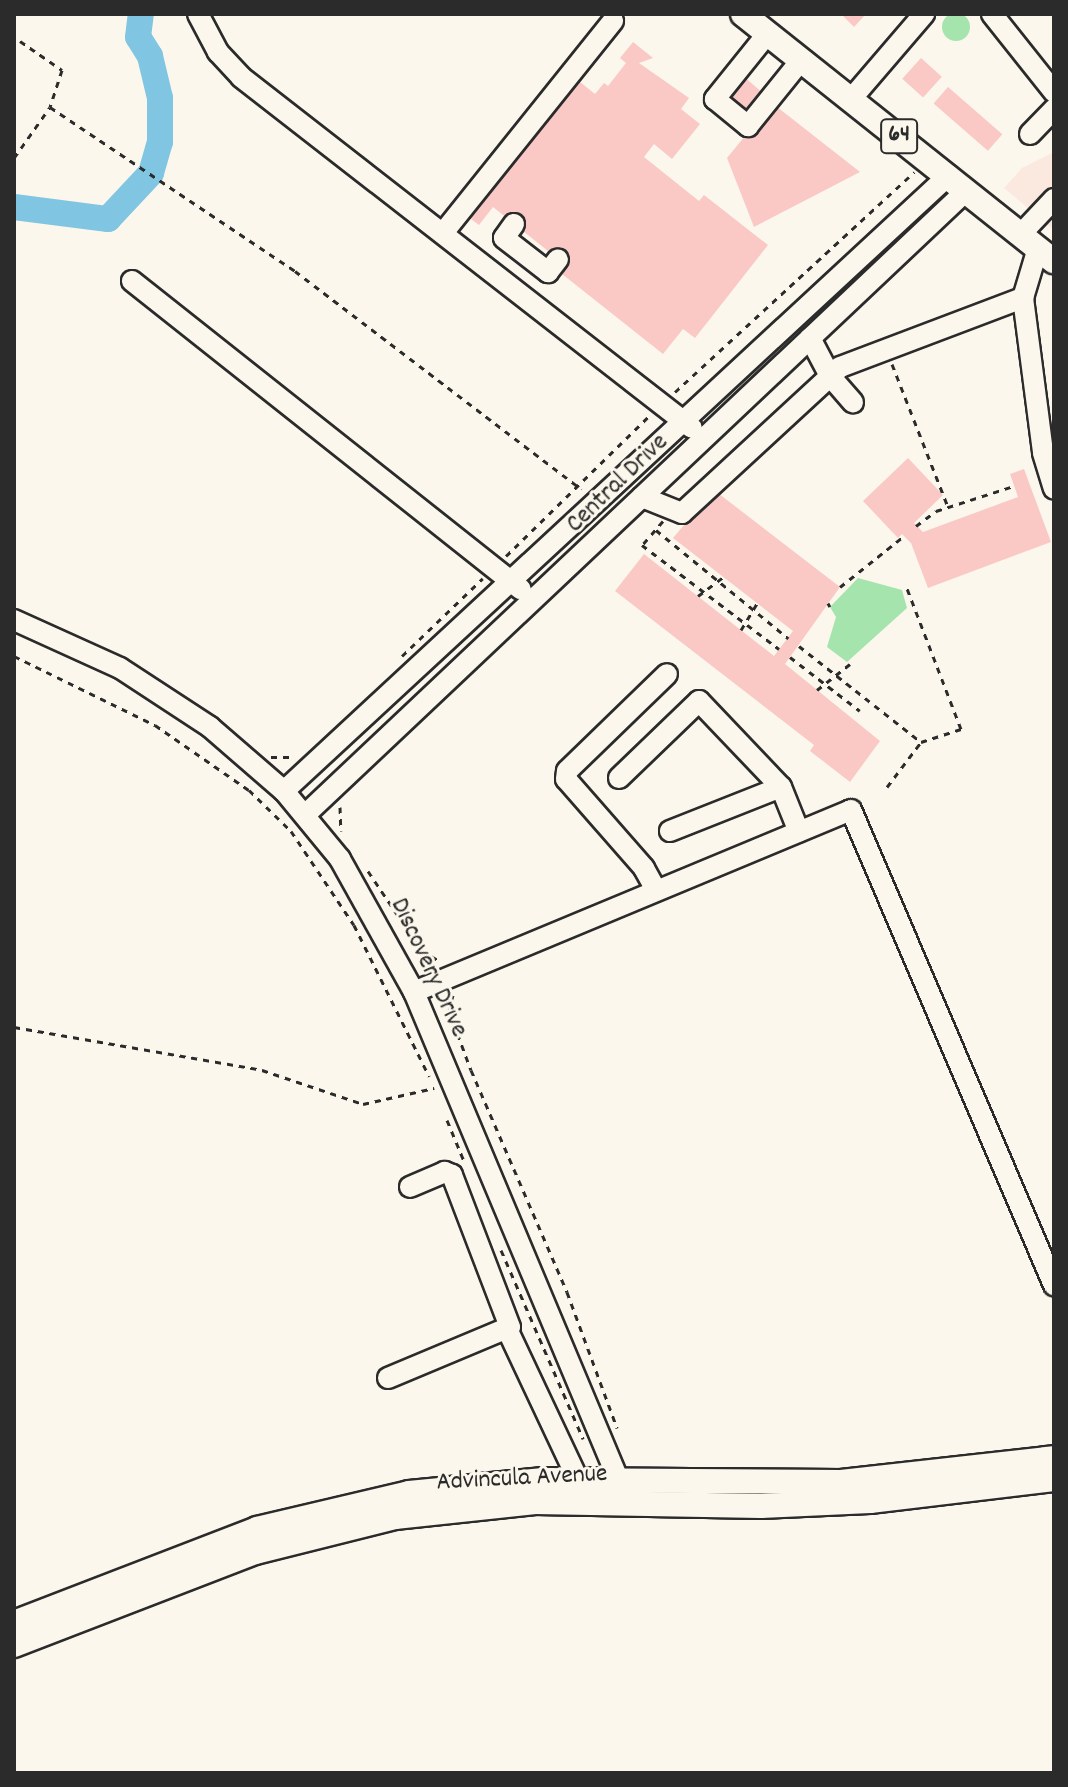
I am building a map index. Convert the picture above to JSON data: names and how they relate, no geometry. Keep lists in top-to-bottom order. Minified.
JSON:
{"streets":{"main road":["64","Advincula Avenue"],"street":["Central Drive","Discovery Drive"]},"crossings":[["64","Central Drive"],["Central Drive","Discovery Drive"],["Discovery Drive","Advincula Avenue"]]}
